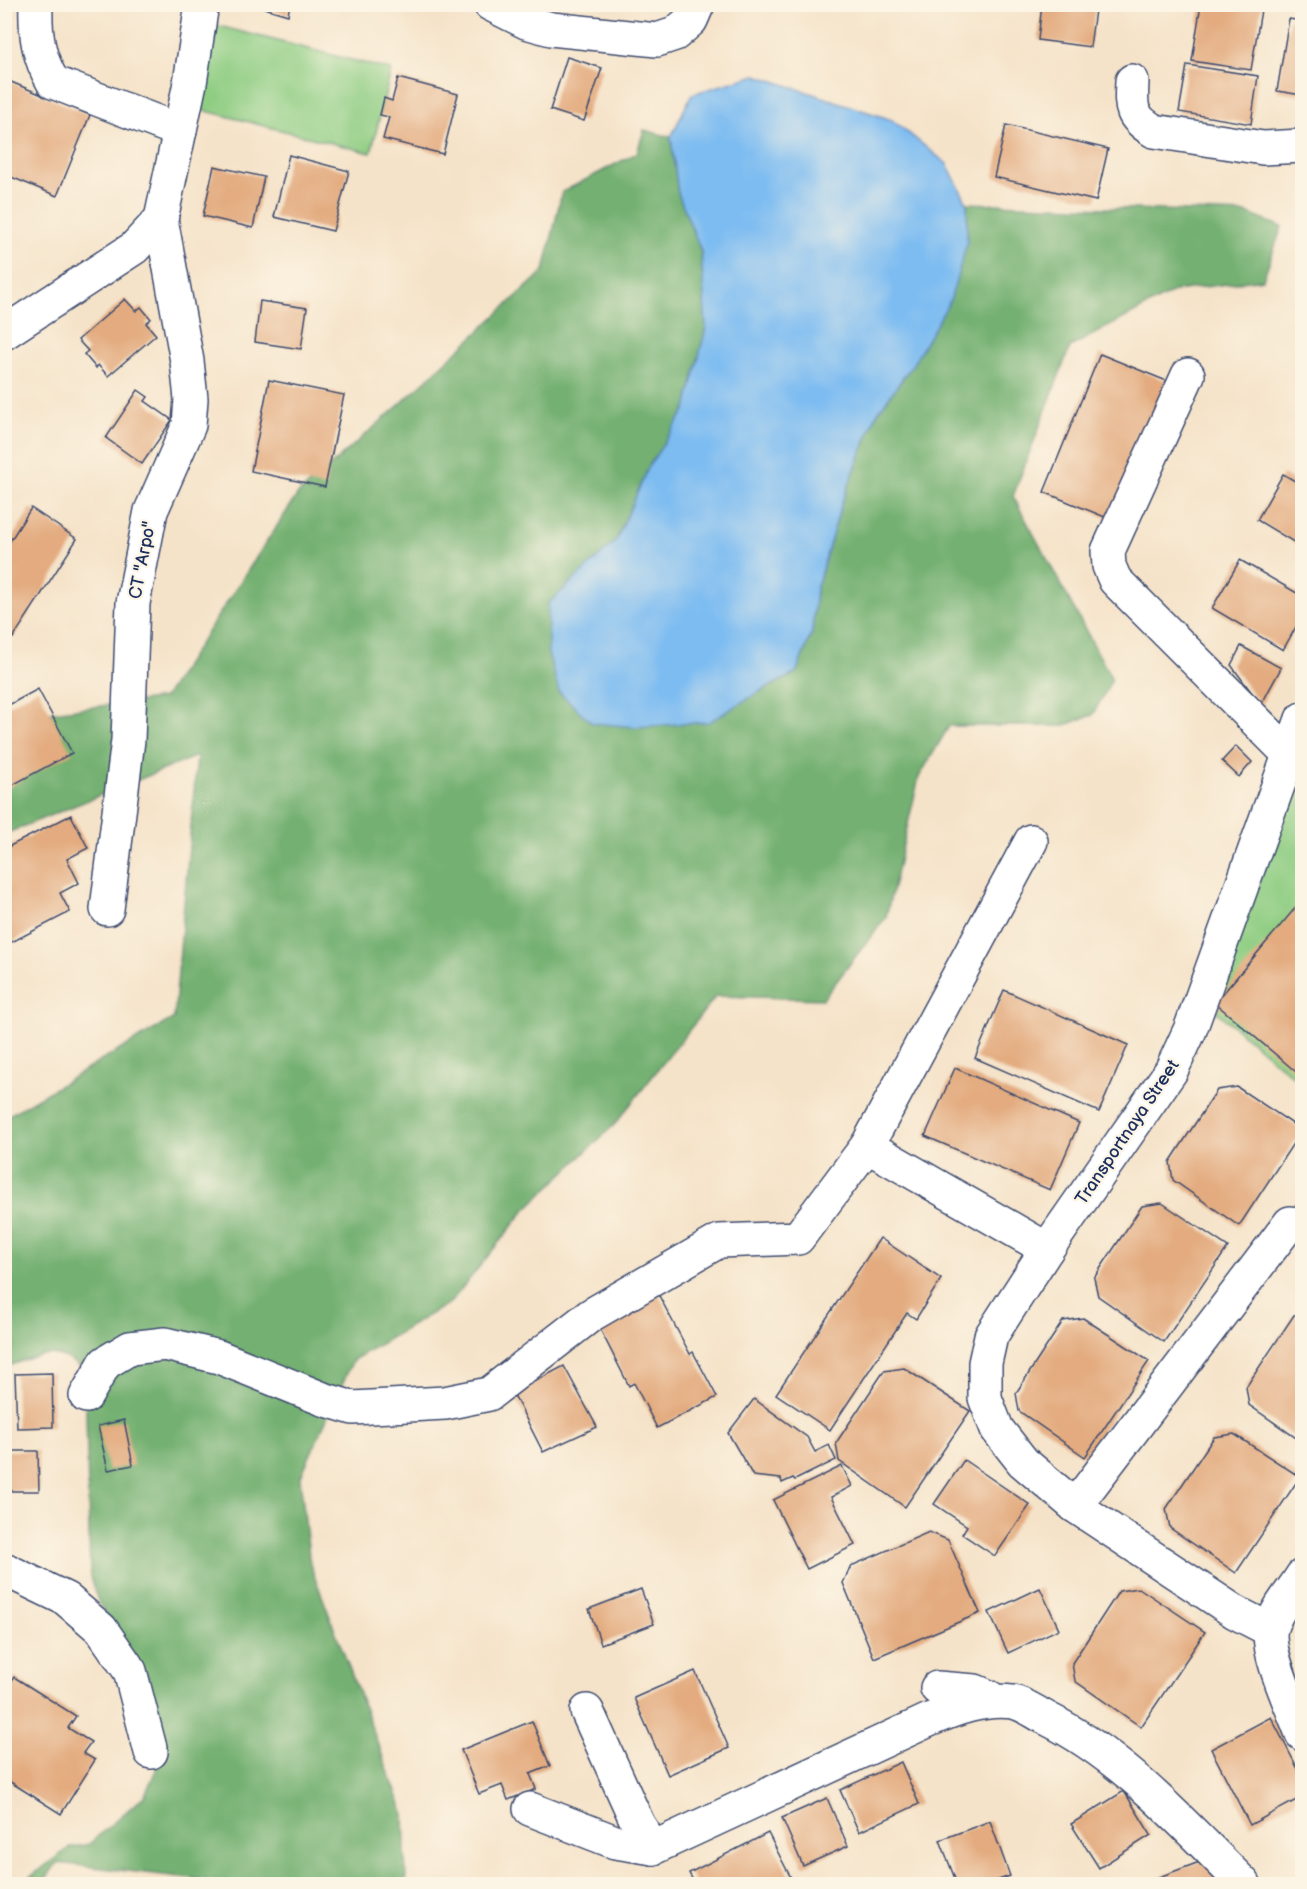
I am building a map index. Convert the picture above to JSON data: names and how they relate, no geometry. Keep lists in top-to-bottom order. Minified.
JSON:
{"streets":{"street":["СТ \"Агро\"","Transportnaya Street"]}}
